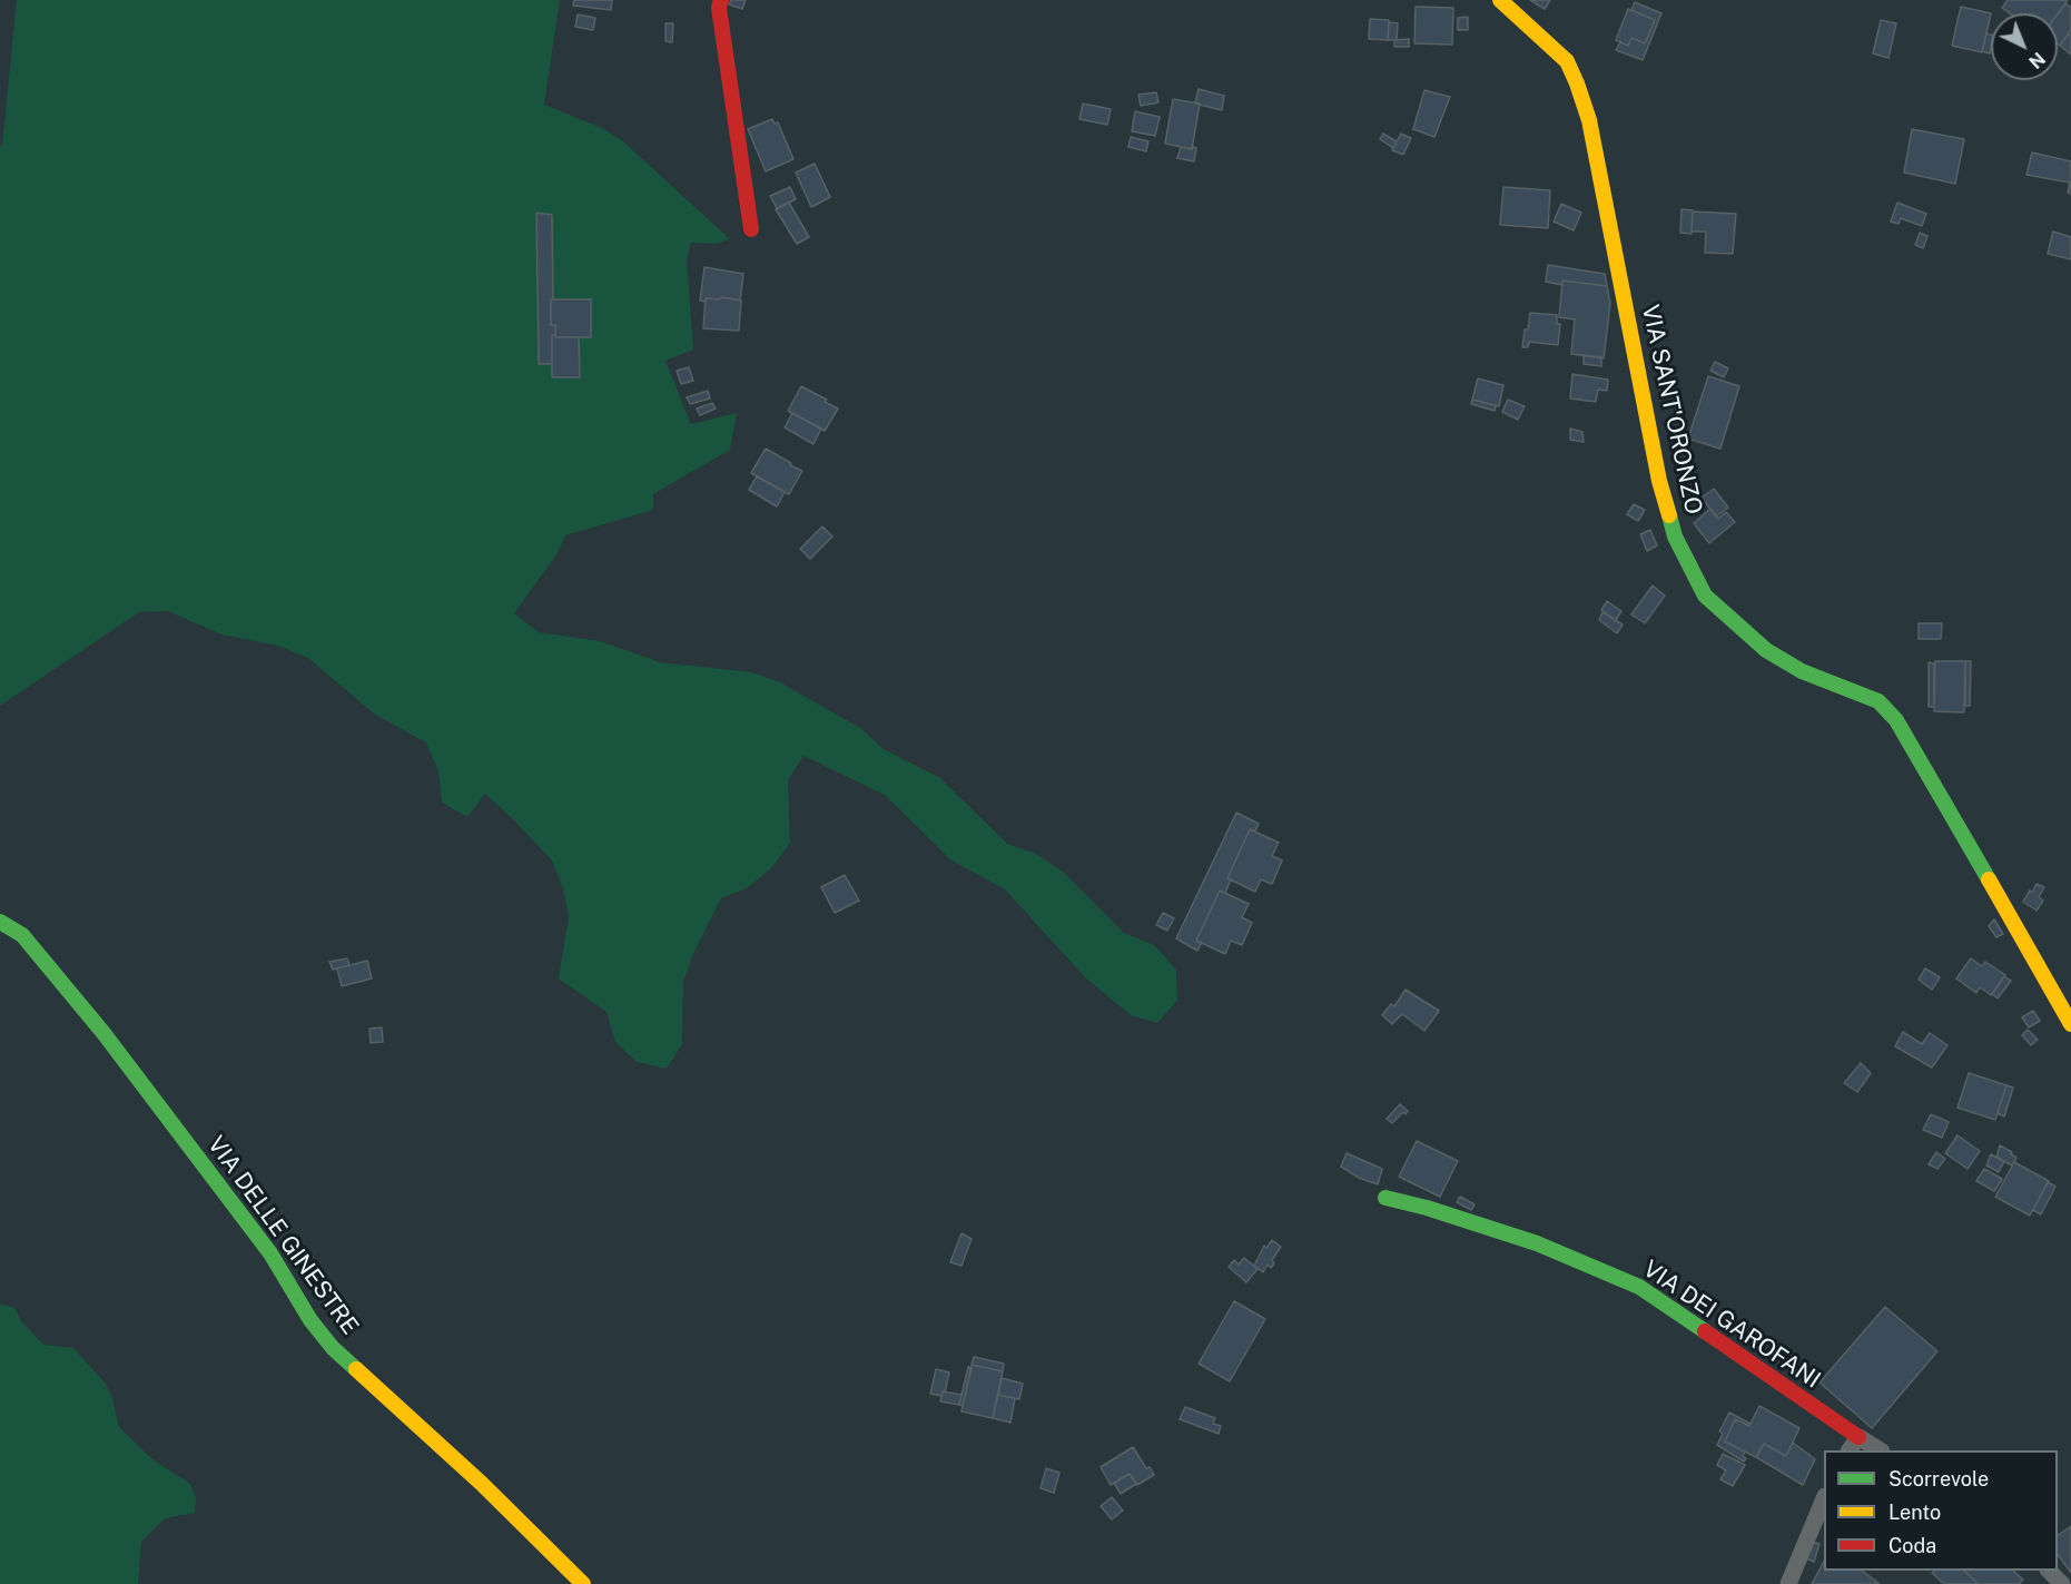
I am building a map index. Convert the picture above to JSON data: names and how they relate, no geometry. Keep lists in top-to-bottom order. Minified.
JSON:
{"streets":{"street":["VIA SANT'ORONZO","VIA DELLE GINESTRE","VIA DEI GAROFANI"]},"legend":["Scorrevole","Lento","Coda"],"north":"bottom right"}
